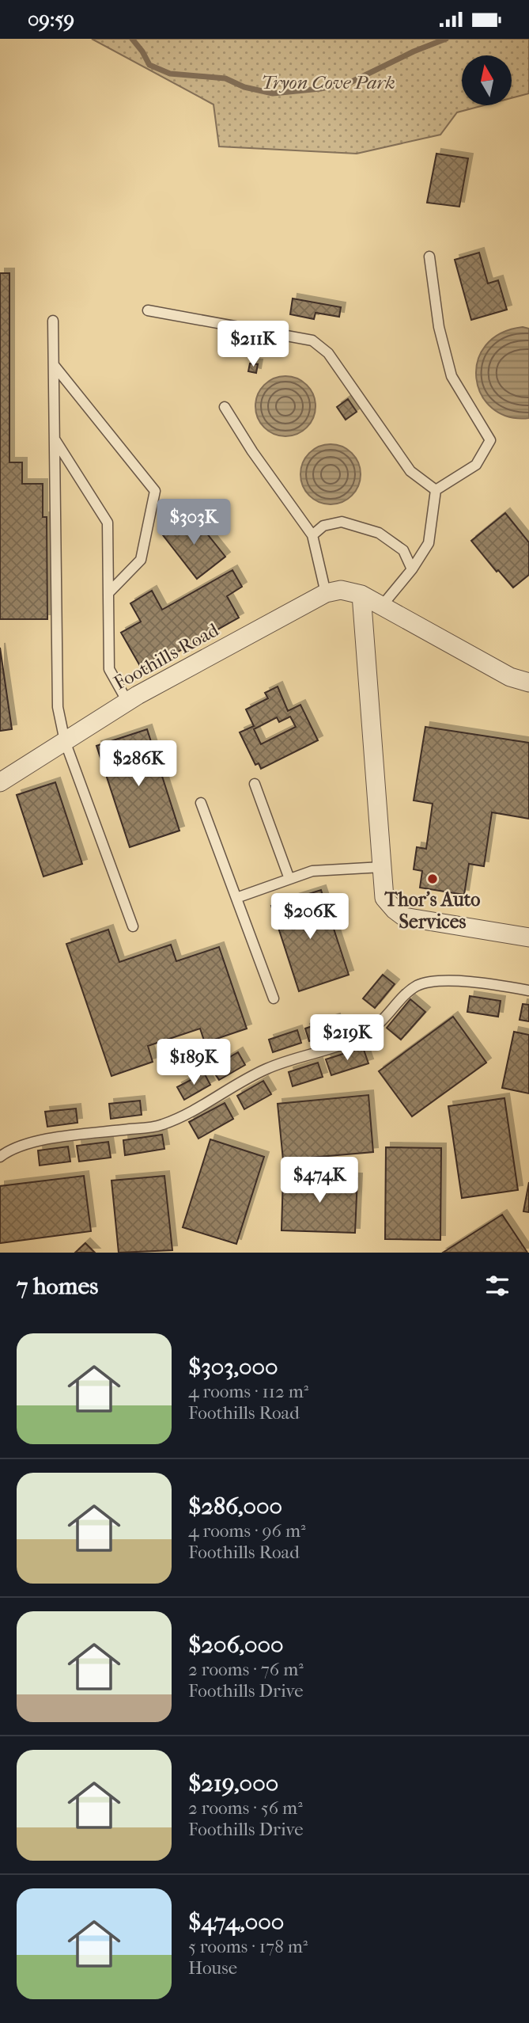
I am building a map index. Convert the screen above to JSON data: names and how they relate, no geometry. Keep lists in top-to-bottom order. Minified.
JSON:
{"streets":{"street":["Foothills Road"]},"parks":["Tryon Cove Park"],"places":["Thor's Auto Services"],"north":"top","page":{"status":"09:59","price":["$211K","$303K","$286K","$206K","$219K","$189K","$474K"],"heading":"7 homes","list":[{"name":"$303,000","note":"4 rooms · 112 m² · Foothills Road"},{"name":"$286,000","note":"4 rooms · 96 m² · Foothills Road"},{"name":"$206,000","note":"2 rooms · 76 m² · Foothills Drive"},{"name":"$219,000","note":"2 rooms · 56 m² · Foothills Drive"},{"name":"$474,000","note":"5 rooms · 178 m² · House"}]}}
